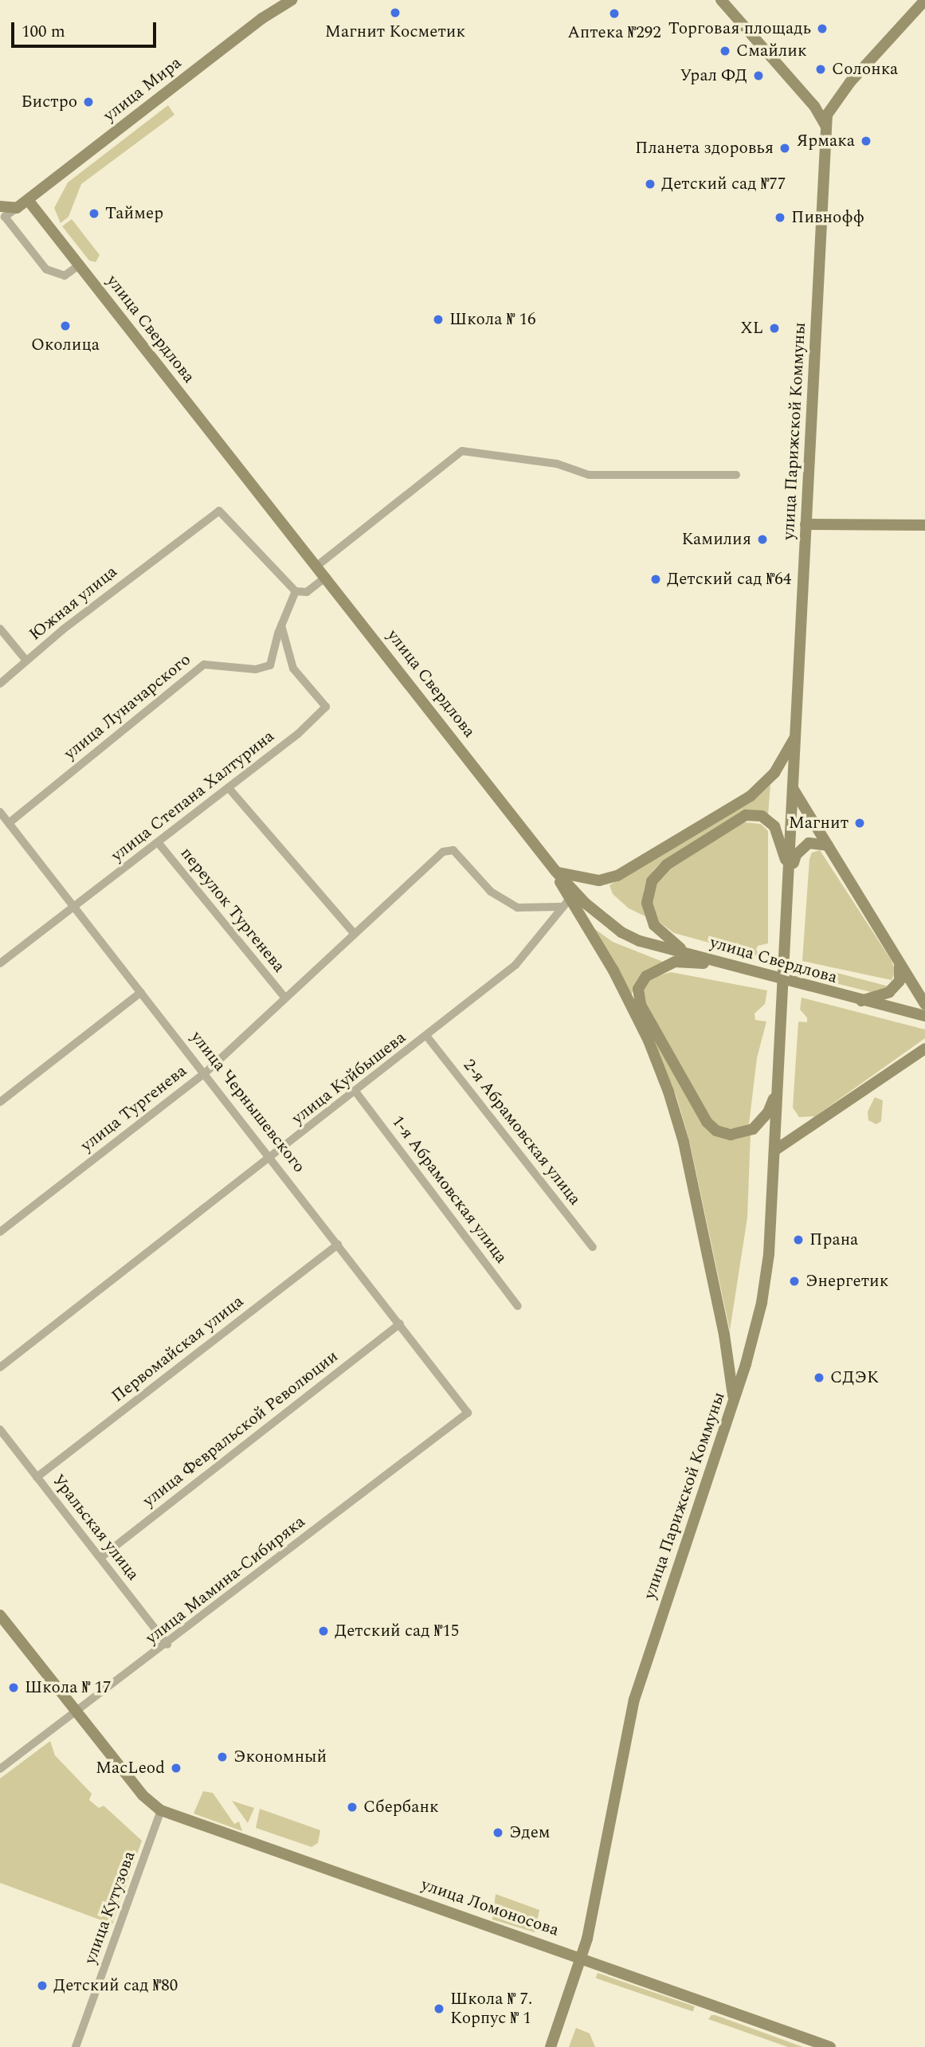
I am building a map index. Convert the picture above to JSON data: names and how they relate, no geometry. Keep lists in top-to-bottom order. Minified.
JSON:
{"streets":{"main road":["улица Мира","улица Свердлова","улица Парижской Коммуны","улица Ломоносова"],"street":["Южная улица","улица Луначарского","улица Степана Халтурина","переулок Тургенева","улица Куйбышева","улица Чернышевского","улица Тургенева","2-я Абрамовская улица","1-я Абрамовская улица","Первомайская улица","улица Февральской Революции","Уральская улица","улица Мамина-Сибиряка","улица Кутузова"]},"crossings":[["улица Мира","улица Свердлова"],["улица Парижской Коммуны","улица Ломоносова"],["Южная улица","улица Луначарского"],["улица Луначарского","улица Степана Халтурина"],["улица Луначарского","улица Чернышевского"],["улица Степана Халтурина","переулок Тургенева"],["улица Степана Халтурина","улица Чернышевского"],["переулок Тургенева","улица Тургенева"],["улица Куйбышева","улица Чернышевского"],["улица Куйбышева","улица Тургенева"],["улица Куйбышева","2-я Абрамовская улица"],["улица Куйбышева","1-я Абрамовская улица"],["улица Чернышевского","улица Тургенева"],["улица Чернышевского","Первомайская улица"],["улица Чернышевского","улица Февральской Революции"],["улица Чернышевского","улица Мамина-Сибиряка"],["Первомайская улица","Уральская улица"],["улица Февральской Революции","Уральская улица"],["Уральская улица","улица Мамина-Сибиряка"],["улица Мамина-Сибиряка","улица Ломоносова"],["улица Кутузова","улица Ломоносова"]],"places":["Магнит Косметик","Аптека №292","Торговая площадь","Смайлик","Солонка","Урал ФД","Бистро","Ярмака","Планета здоровья","Детский сад №77","Таймер","Пивнофф","Школа № 16","Околица","XL","Камилия","Детский сад №64","Магнит","Прана","Энергетик","СДЭК","Детский сад №15","Школа № 17","Экономный","MacLeod","Сбербанк","Эдем","Детский сад №80","Школа № 7. Корпус № 1"],"scale_bar":"100 m"}
